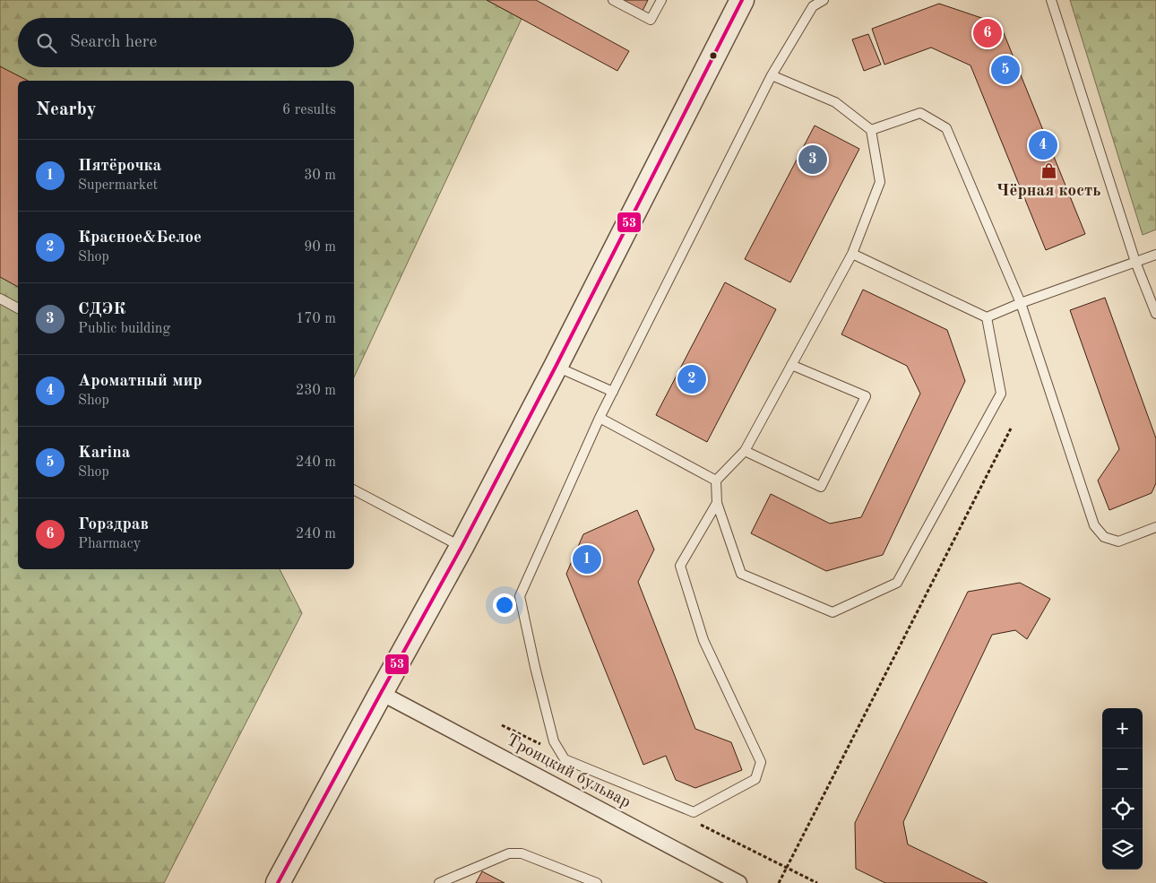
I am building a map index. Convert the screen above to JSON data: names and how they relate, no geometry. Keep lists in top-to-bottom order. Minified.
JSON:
{"streets":{"street":["Троицкий бульвар"]},"places":{"shop":["Чёрная кость"]},"lines":["transit line 53"],"page":{"pins":["6","5","4","3","2","1"],"search":"Search here","heading":["Nearby","6 results"],"list":[{"mark":"1","name":"Пятёрочка","note":"Supermarket","value":"30 m"},{"mark":"2","name":"Красное&Белое","note":"Shop","value":"90 m"},{"mark":"3","name":"СДЭК","note":"Public building","value":"170 m"},{"mark":"4","name":"Ароматный мир","note":"Shop","value":"230 m"},{"mark":"5","name":"Karina","note":"Shop","value":"240 m"},{"mark":"6","name":"Горздрав","note":"Pharmacy","value":"240 m"}],"map_buttons":["+","−"]}}
